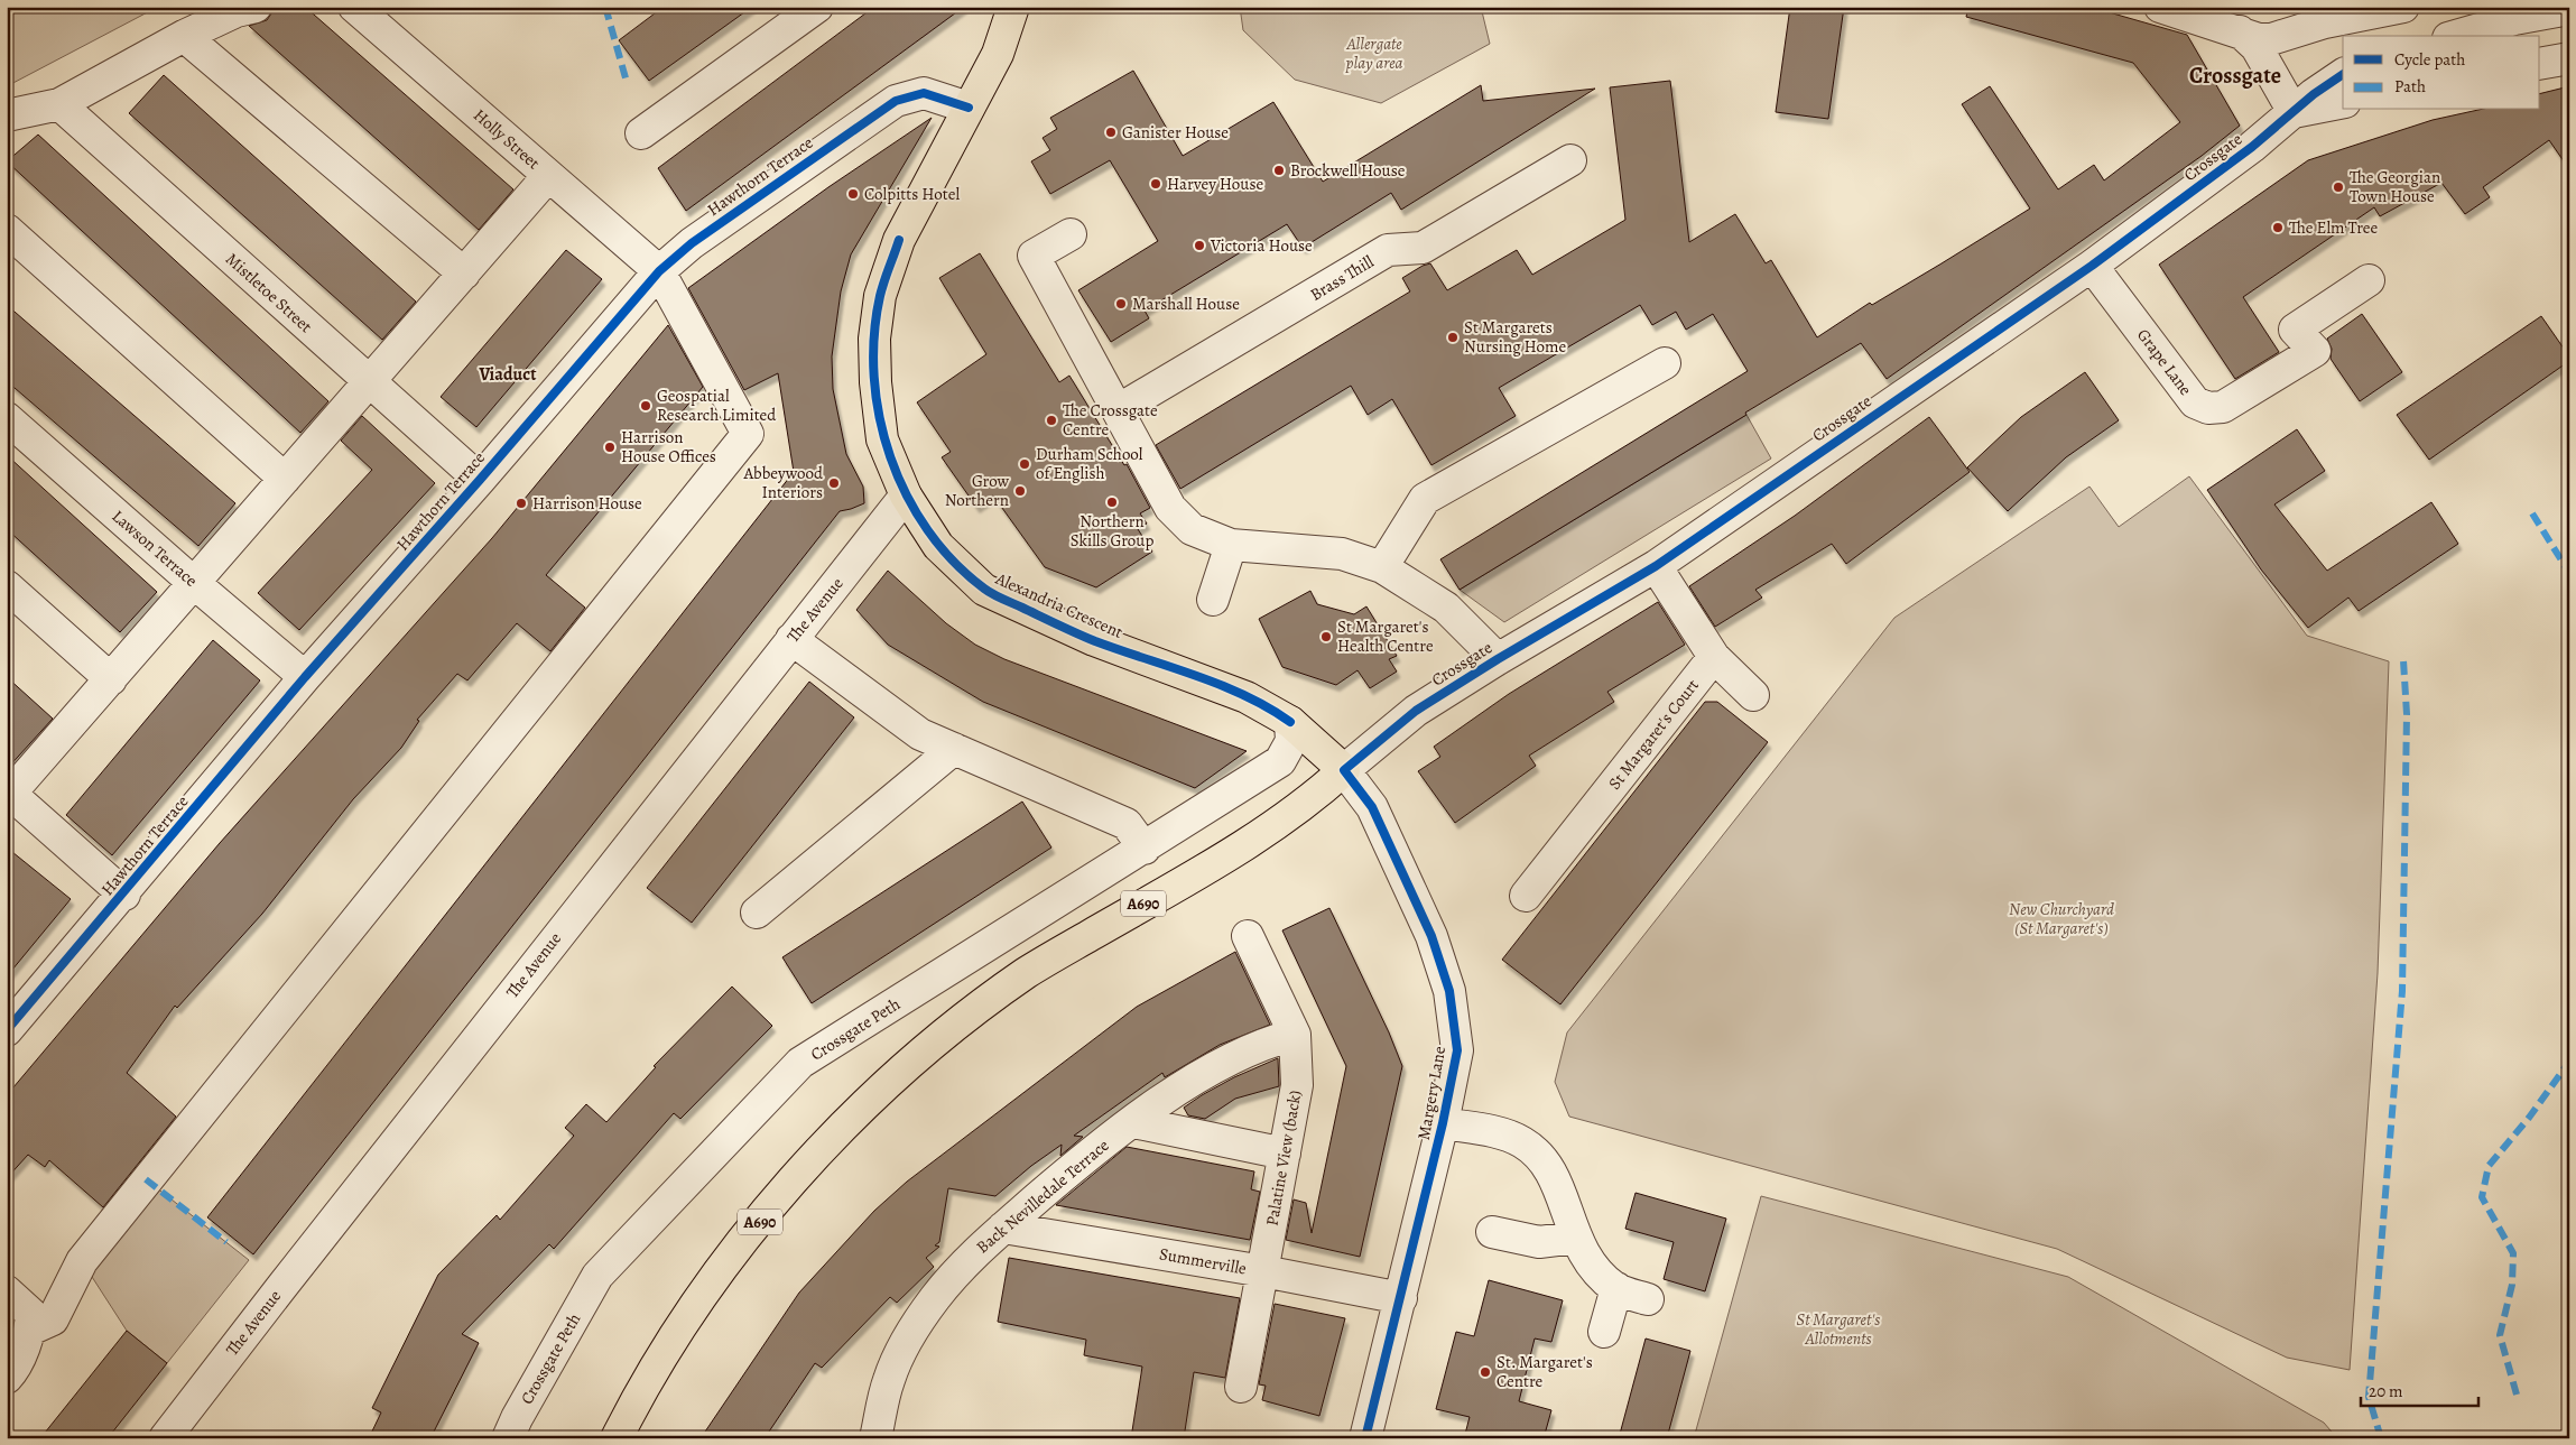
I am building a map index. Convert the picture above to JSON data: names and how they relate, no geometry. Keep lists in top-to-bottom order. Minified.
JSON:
{"streets":{"highway":["Alexandria Crescent","A690"],"street":["Holly Street","Crossgate","Hawthorn Terrace","Brass Thill","Mistletoe Street","Grape Lane","Lawson Terrace","The Avenue","St Margaret's Court","Crossgate Peth","Margery Lane","Palatine View (back)","Back Nevilledale Terrace","Summerville"]},"crossings":[["Holly Street","Hawthorn Terrace"],["Crossgate","Grape Lane"],["Crossgate","Alexandria Crescent"],["Crossgate","A690"],["Crossgate","Margery Lane"],["Hawthorn Terrace","Mistletoe Street"],["Hawthorn Terrace","Lawson Terrace"],["Hawthorn Terrace","Alexandria Crescent"],["Alexandria Crescent","The Avenue"],["Alexandria Crescent","A690"],["Alexandria Crescent","Crossgate Peth"],["Alexandria Crescent","Margery Lane"],["A690","Margery Lane"],["Margery Lane","Summerville"],["Palatine View (back)","Back Nevilledale Terrace"],["Palatine View (back)","Summerville"],["Back Nevilledale Terrace","Summerville"]],"districts":["Crossgate","Viaduct"],"parks":["Allergate play area","New Churchyard (St Margaret's)","St Margaret's Allotments"],"places":["Ganister House","Brockwell House","Harvey House","The Georgian Town House","Colpitts Hotel","The Elm Tree","Victoria House","Marshall House","St Margarets Nursing Home","Geospatial Research Limited","The Crossgate Centre","Harrison House Offices","Durham School of English","Abbeywood Interiors","Grow Northern","Northern Skills Group","Harrison House","St Margaret's Health Centre","St. Margaret's Centre"],"legend":["Cycle path","Path"],"scale_bar":"20 m"}
